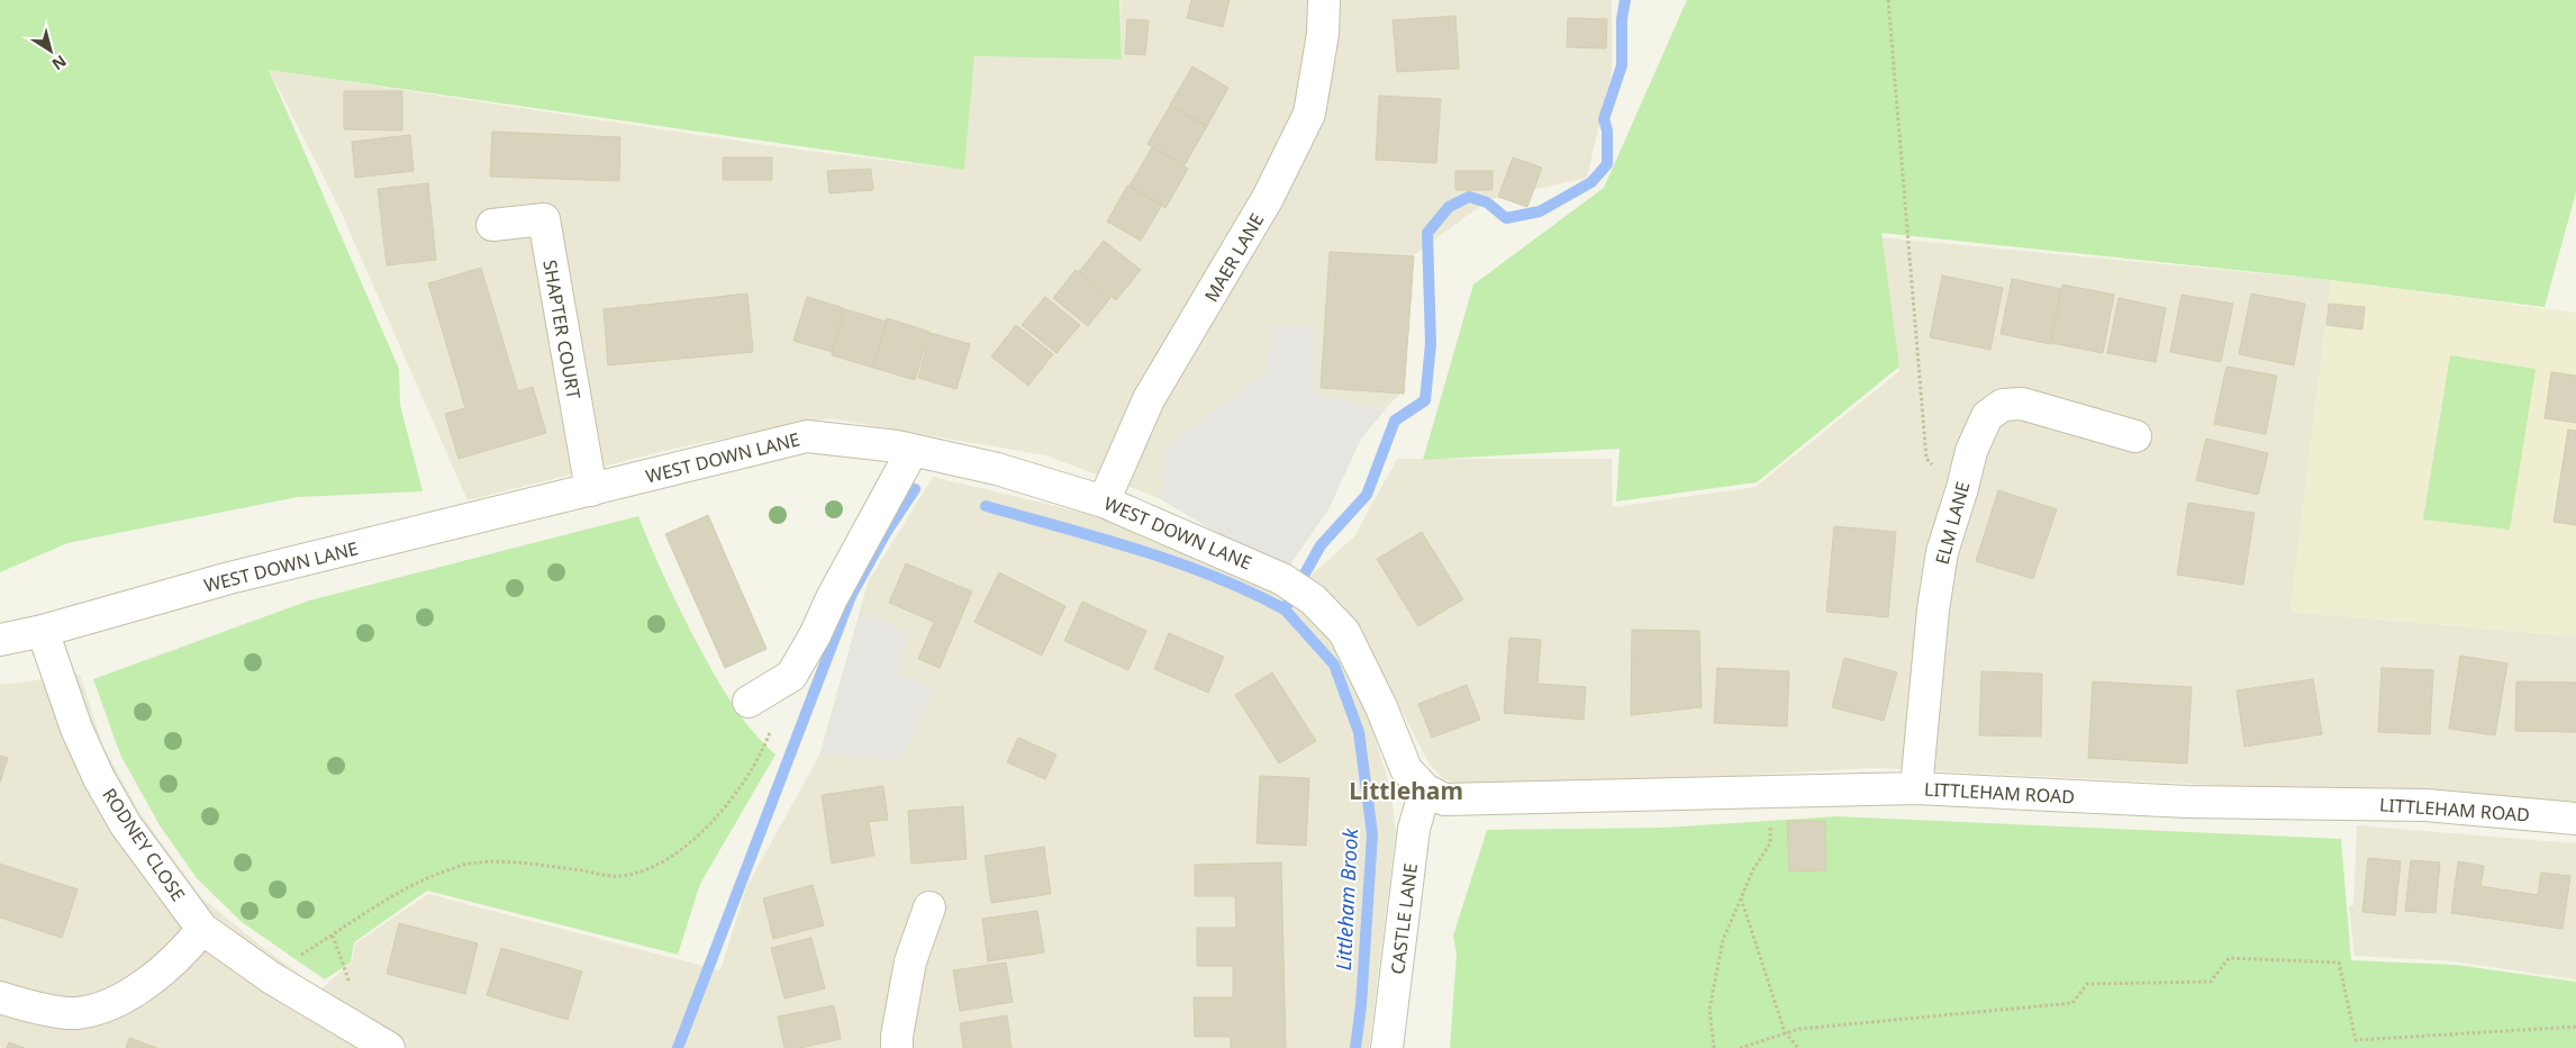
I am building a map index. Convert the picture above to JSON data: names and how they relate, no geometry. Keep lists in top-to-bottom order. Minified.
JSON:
{"streets":{"street":["MAER LANE","SHAPTER COURT","WEST DOWN LANE","ELM LANE","LITTLEHAM ROAD","RODNEY CLOSE","CASTLE LANE"]},"crossings":[["MAER LANE","WEST DOWN LANE"],["SHAPTER COURT","WEST DOWN LANE"],["WEST DOWN LANE","LITTLEHAM ROAD"],["WEST DOWN LANE","RODNEY CLOSE"],["WEST DOWN LANE","CASTLE LANE"],["ELM LANE","LITTLEHAM ROAD"],["LITTLEHAM ROAD","CASTLE LANE"]],"districts":["Littleham"],"water":["Littleham Brook"],"north":"bottom right"}
